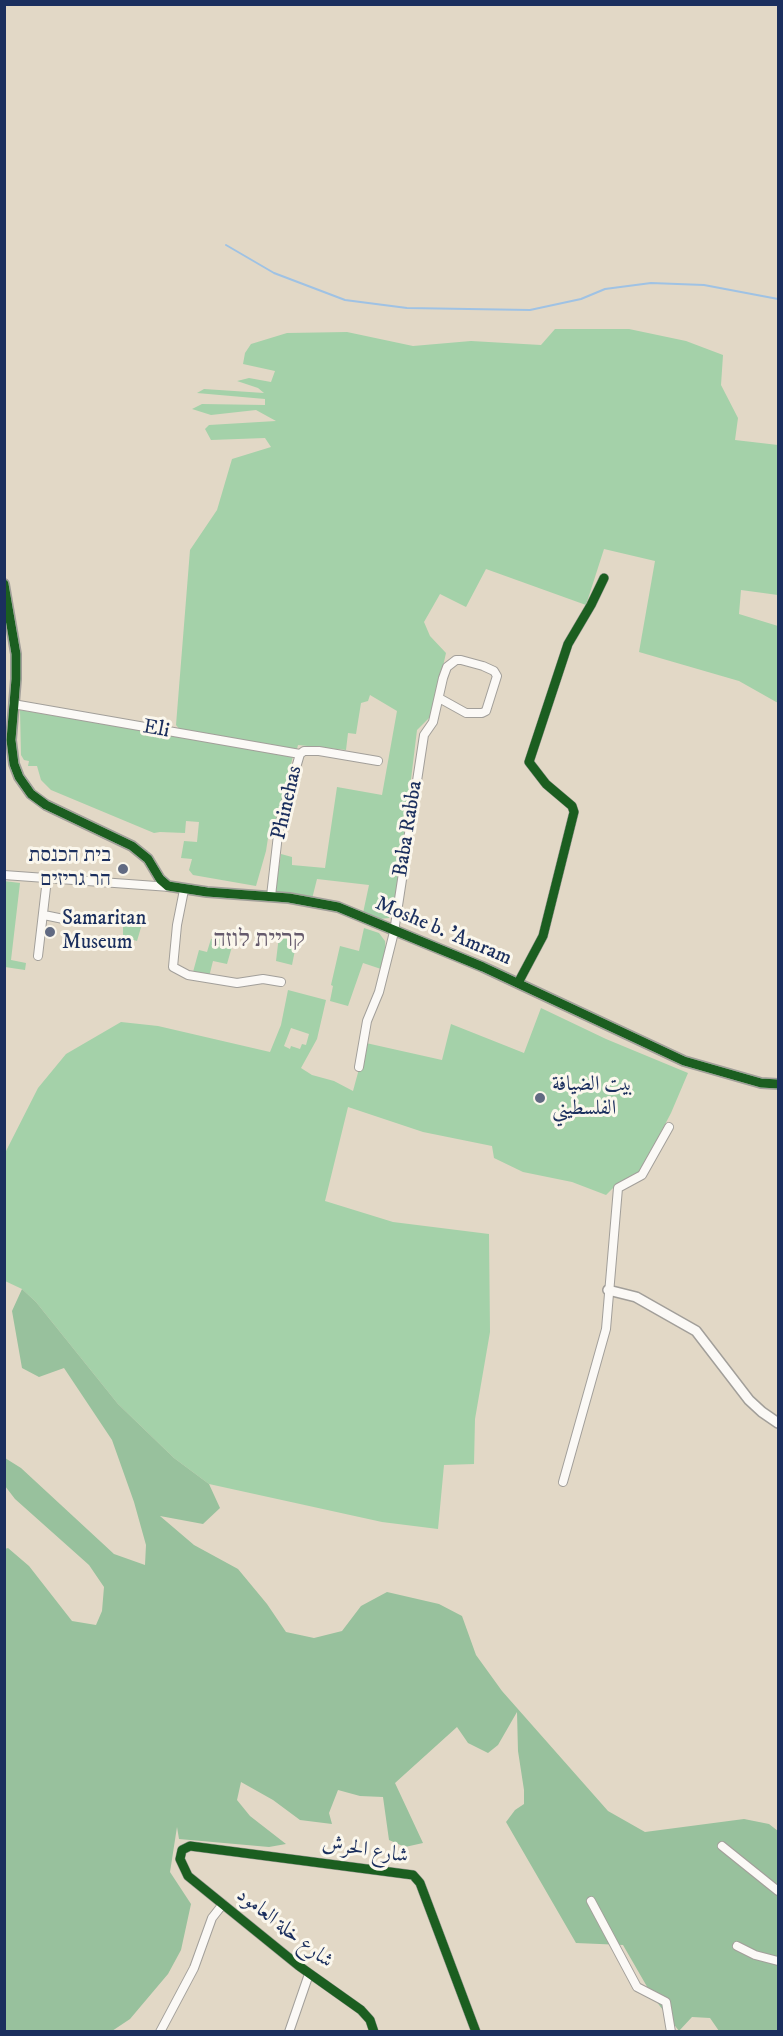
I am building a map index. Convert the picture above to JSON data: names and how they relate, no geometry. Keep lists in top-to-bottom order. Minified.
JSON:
{"streets":{"street":["Eli","Phinehas","Baba Rabba","Moshe b. 'Amram","شارع الحرش","شارع خلة العامود"]},"crossings":[["Eli","Phinehas"],["Phinehas","Moshe b. 'Amram"],["Baba Rabba","Moshe b. 'Amram"],["شارع الحرش","شارع خلة العامود"]],"districts":["קריית לוזה"],"places":["בית הכנסת הר גריזים","Samaritan Museum","بيت الضيافة الفلسطيني"]}
